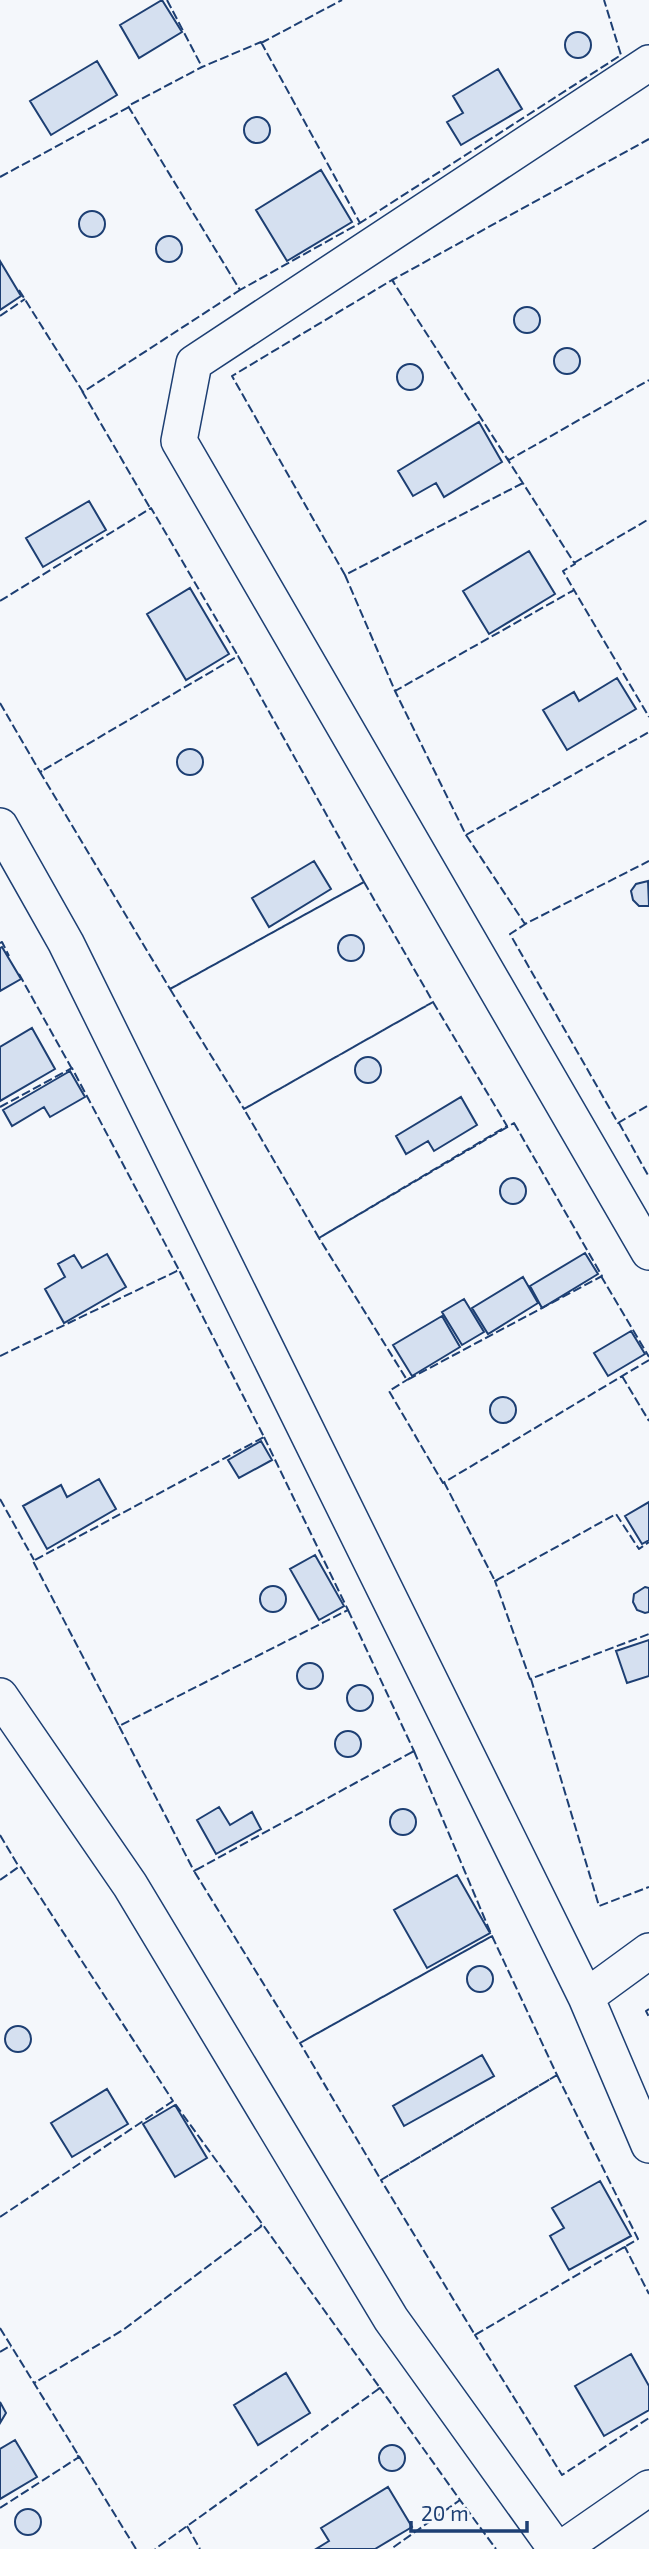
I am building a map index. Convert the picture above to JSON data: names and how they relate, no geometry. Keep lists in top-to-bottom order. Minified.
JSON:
{"scale_bar":"20 m"}
